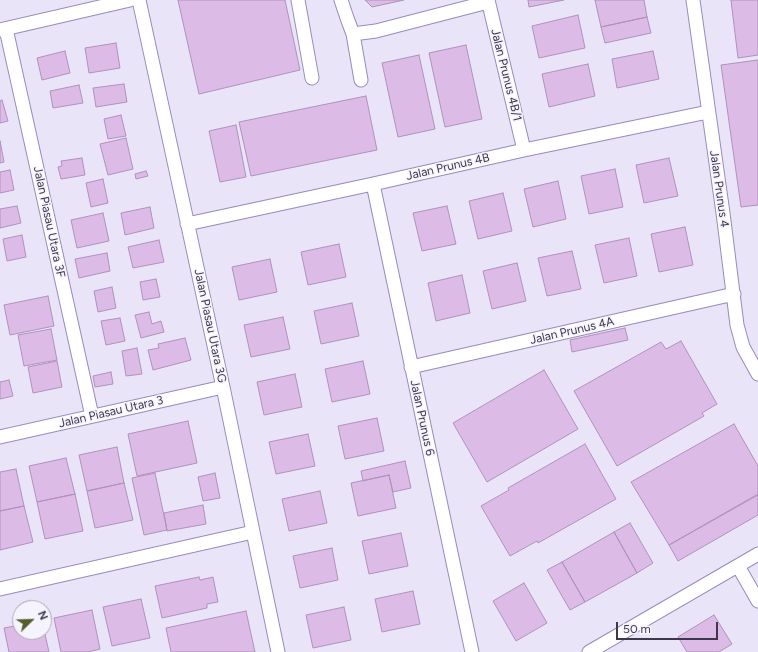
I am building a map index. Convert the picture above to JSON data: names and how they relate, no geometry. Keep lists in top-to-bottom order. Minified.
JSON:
{"streets":{"street":["Jalan Prunus 4B/1","Jalan Prunus 4B","Jalan Prunus 4","Jalan Piasau Utara 3F","Jalan Piasau Utara 3G","Jalan Prunus 4A","Jalan Piasau Utara 3","Jalan Prunus 6"]},"crossings":[["Jalan Prunus 4B/1","Jalan Prunus 4B"],["Jalan Prunus 4B","Jalan Prunus 4"],["Jalan Prunus 4B","Jalan Piasau Utara 3G"],["Jalan Prunus 4B","Jalan Prunus 6"],["Jalan Prunus 4","Jalan Prunus 4A"],["Jalan Piasau Utara 3F","Jalan Piasau Utara 3"],["Jalan Piasau Utara 3G","Jalan Piasau Utara 3"],["Jalan Prunus 4A","Jalan Prunus 6"]],"scale_bar":"50 m","north":"top right"}
